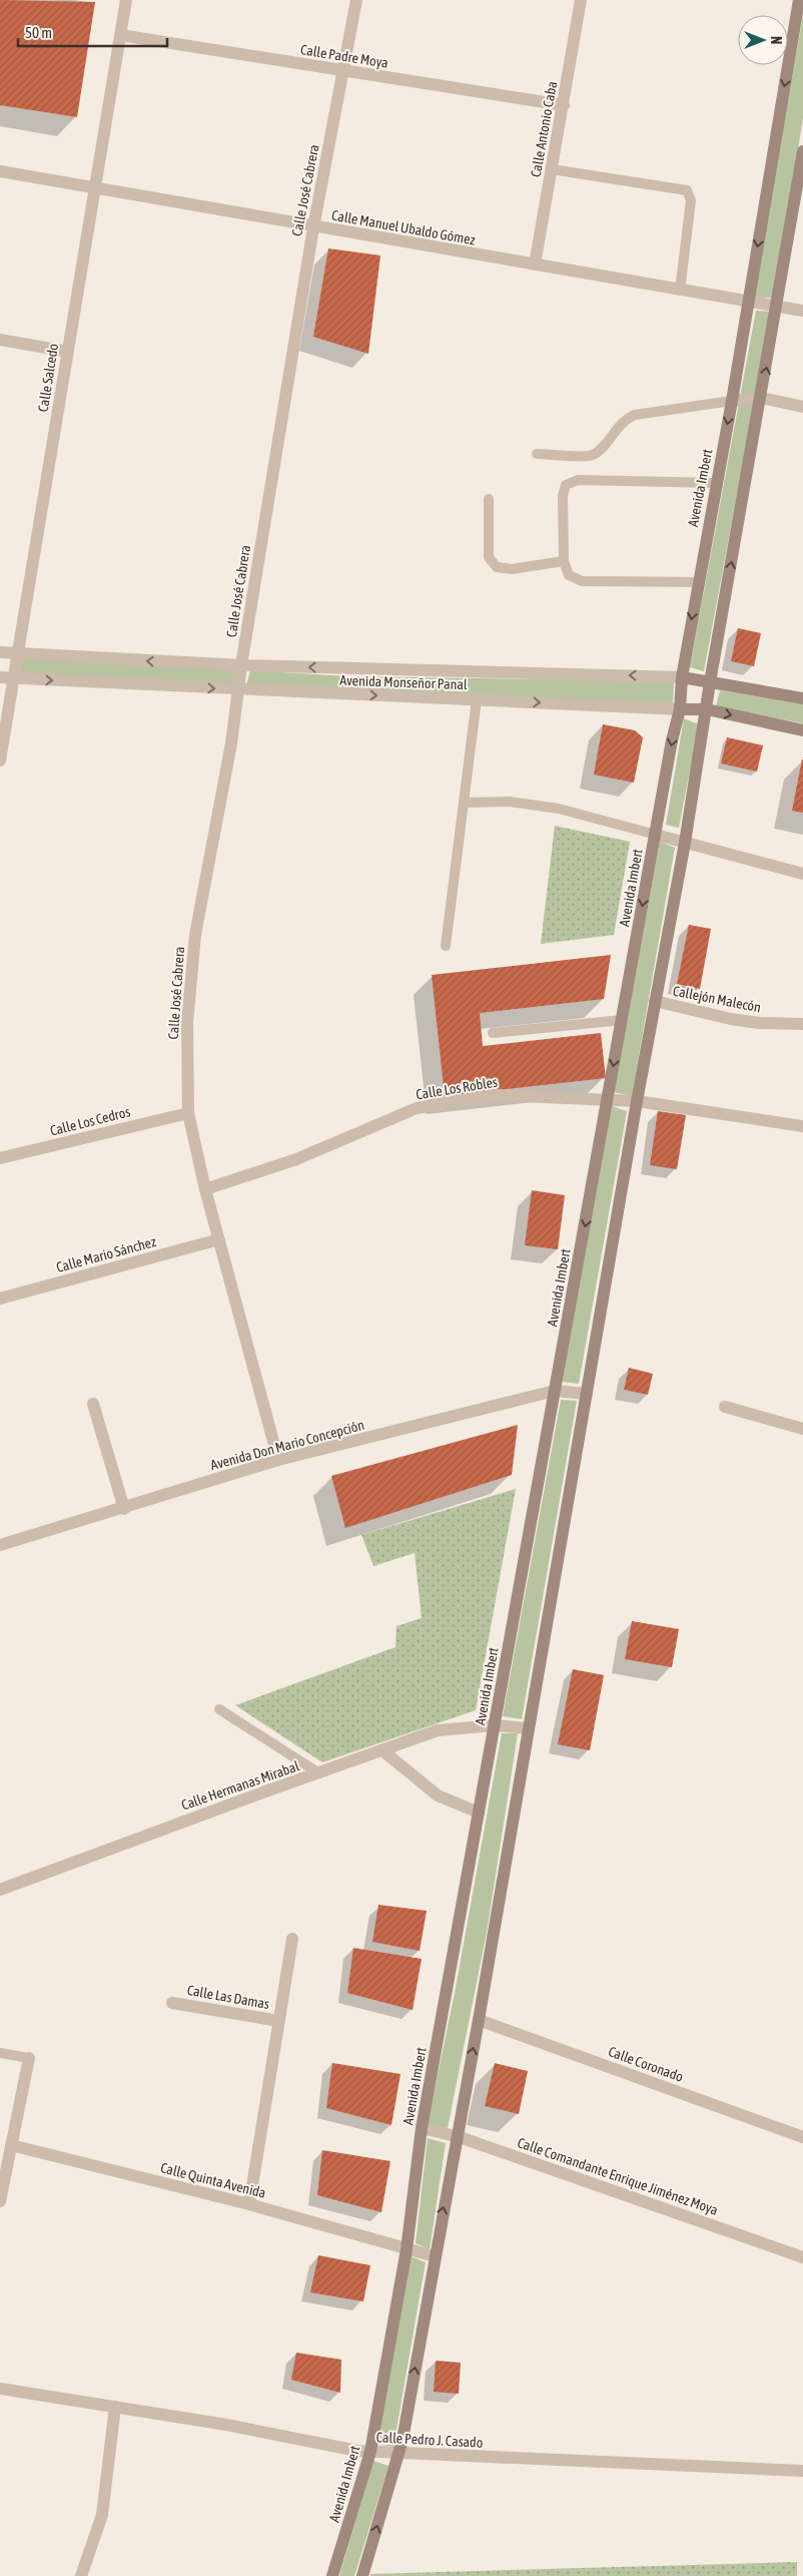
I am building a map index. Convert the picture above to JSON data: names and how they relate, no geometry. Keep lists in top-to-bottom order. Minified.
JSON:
{"streets":{"main road":["Avenida Imbert","Avenida Monseñor Panal"],"street":["Calle Padre Moya","Calle Antonio Caba","Calle José Cabrera","Calle Manuel Ubaldo Gómez","Calle Salcedo","Callejón Malecón","Calle Los Robles","Calle Los Cedros","Calle Mario Sánchez","Avenida Don Mario Concepción","Calle Hermanas Mirabal","Calle Las Damas","Calle Coronado","Calle Comandante Enrique Jiménez Moya","Calle Quinta Avenida","Calle Pedro J. Casado"]},"crossings":[["Calle Padre Moya","Calle Antonio Caba"],["Calle Padre Moya","Calle José Cabrera"],["Calle Padre Moya","Calle Salcedo"],["Calle Antonio Caba","Calle Manuel Ubaldo Gómez"],["Calle José Cabrera","Calle Manuel Ubaldo Gómez"],["Calle José Cabrera","Avenida Monseñor Panal"],["Calle José Cabrera","Calle Los Robles"],["Calle José Cabrera","Calle Los Cedros"],["Calle José Cabrera","Calle Mario Sánchez"],["Calle José Cabrera","Avenida Don Mario Concepción"],["Calle Manuel Ubaldo Gómez","Calle Salcedo"],["Calle Manuel Ubaldo Gómez","Avenida Imbert"],["Calle Salcedo","Avenida Monseñor Panal"],["Avenida Imbert","Avenida Monseñor Panal"],["Avenida Imbert","Calle Los Robles"],["Avenida Imbert","Avenida Don Mario Concepción"],["Avenida Imbert","Calle Hermanas Mirabal"],["Avenida Imbert","Calle Comandante Enrique Jiménez Moya"],["Avenida Imbert","Calle Quinta Avenida"],["Avenida Imbert","Calle Pedro J. Casado"]],"scale_bar":"50 m","north":"right"}
